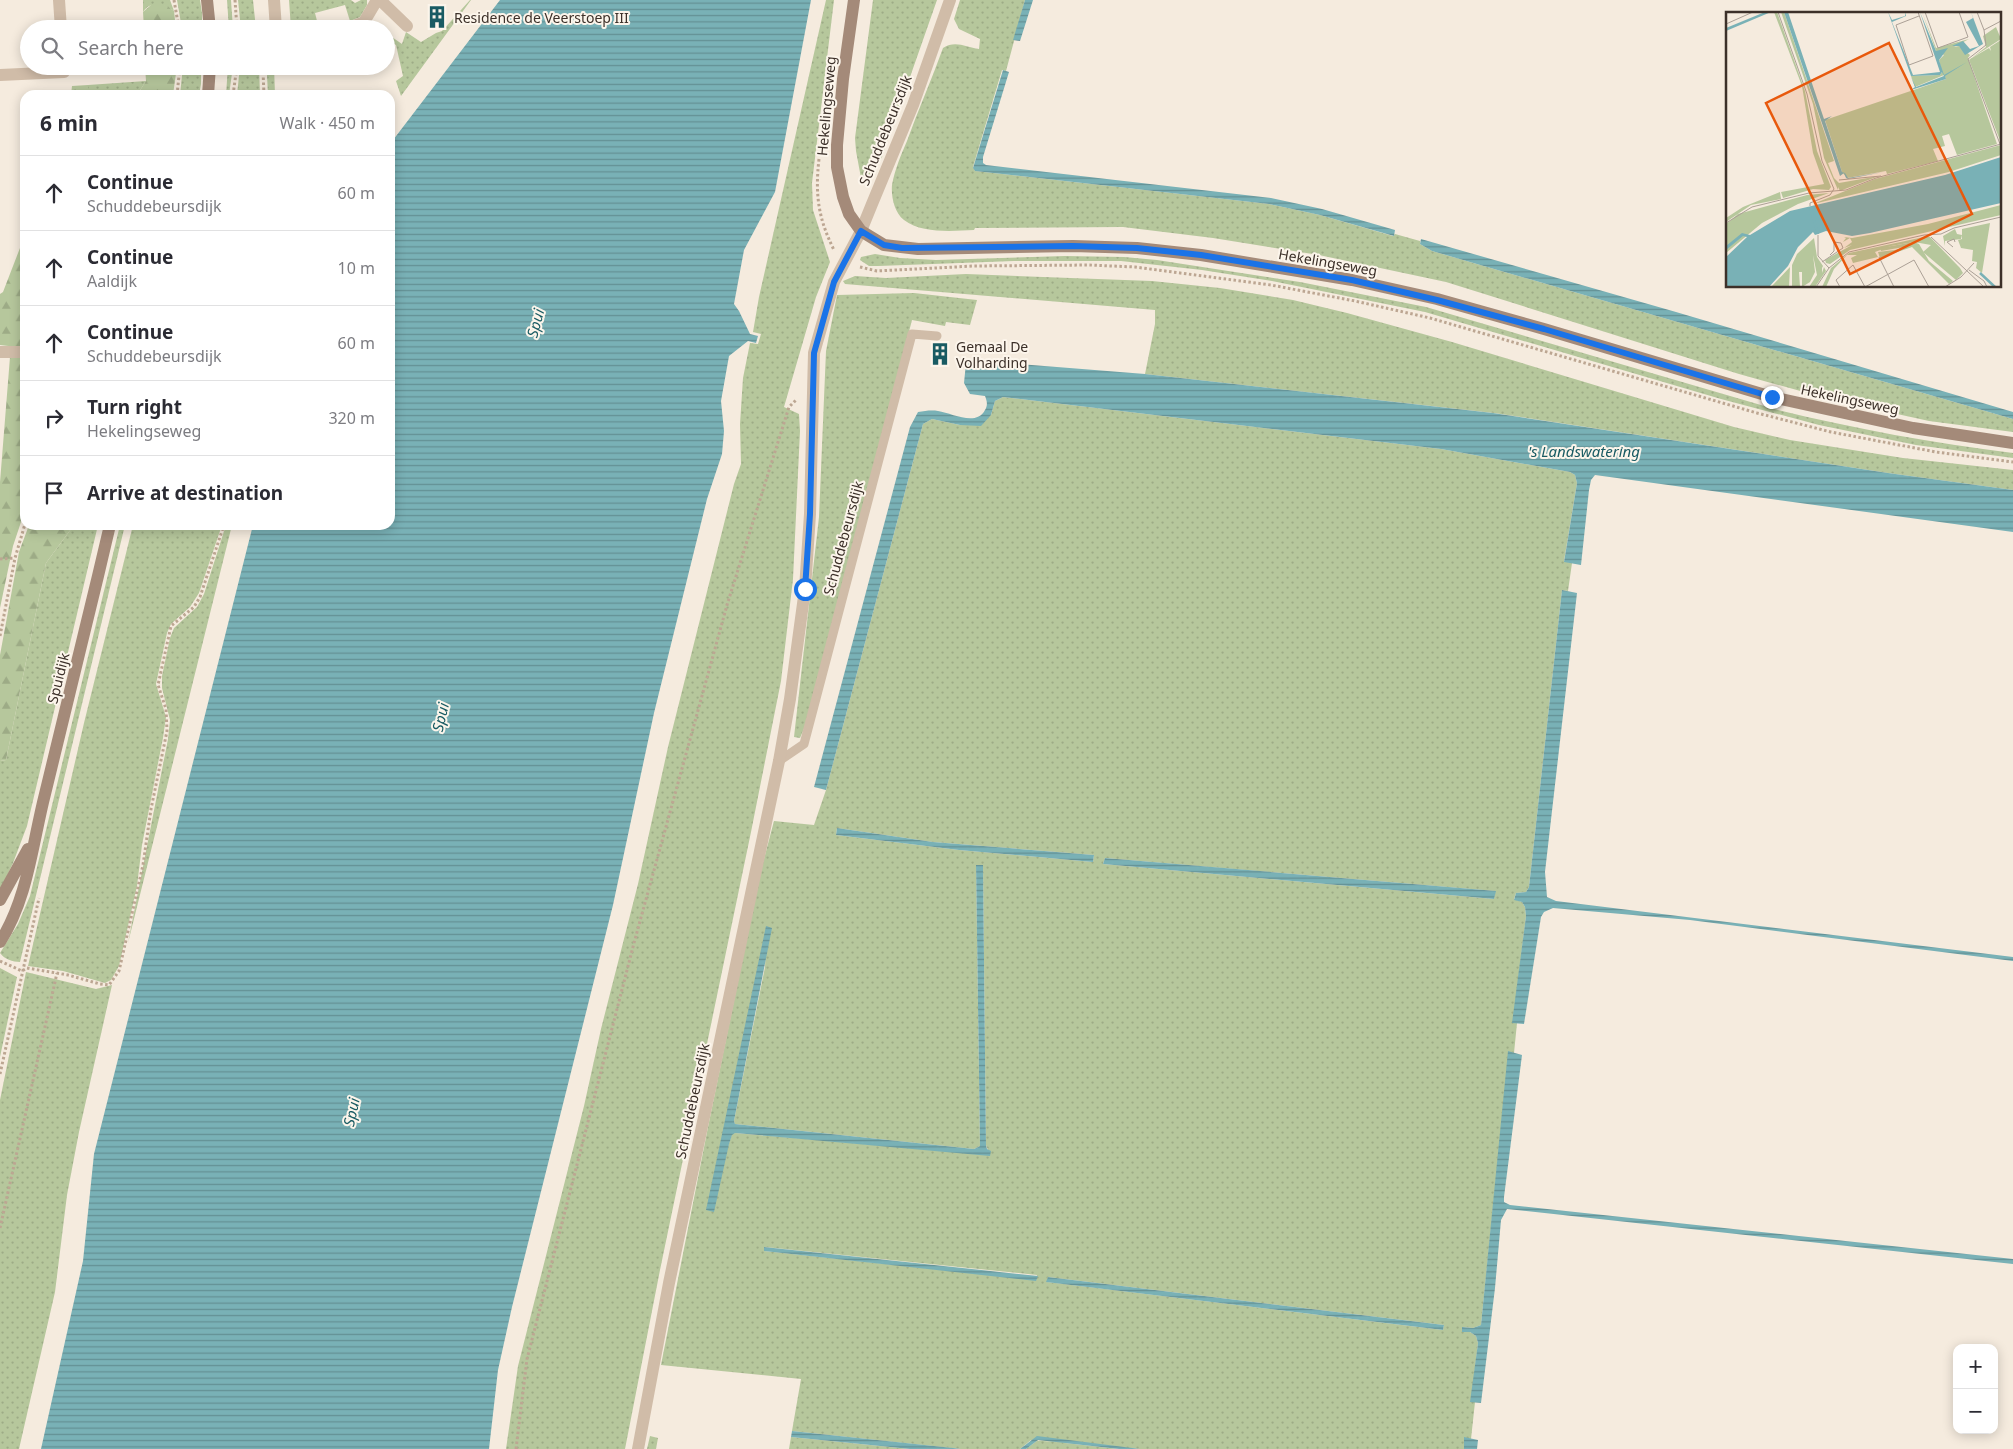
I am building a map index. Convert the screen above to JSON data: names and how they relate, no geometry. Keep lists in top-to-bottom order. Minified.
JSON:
{"streets":{"main road":["Hekelingseweg","Spuidijk"],"street":["Schuddebeursdijk"]},"crossings":[["Hekelingseweg","Schuddebeursdijk"]],"water":["Spui","'s Landswatering"],"places":{"building":["Residence de Veerstoep III","Gemaal De Volharding"]},"page":{"search":"Search here","heading":["6 min","Walk · 450 m"],"list":[["Continue","Schuddebeursdijk","60 m"],["Continue","Aaldijk","10 m"],["Continue","Schuddebeursdijk","60 m"],["Turn right","Hekelingseweg","320 m"],"Arrive at destination"],"map_buttons":["+","−"]}}
